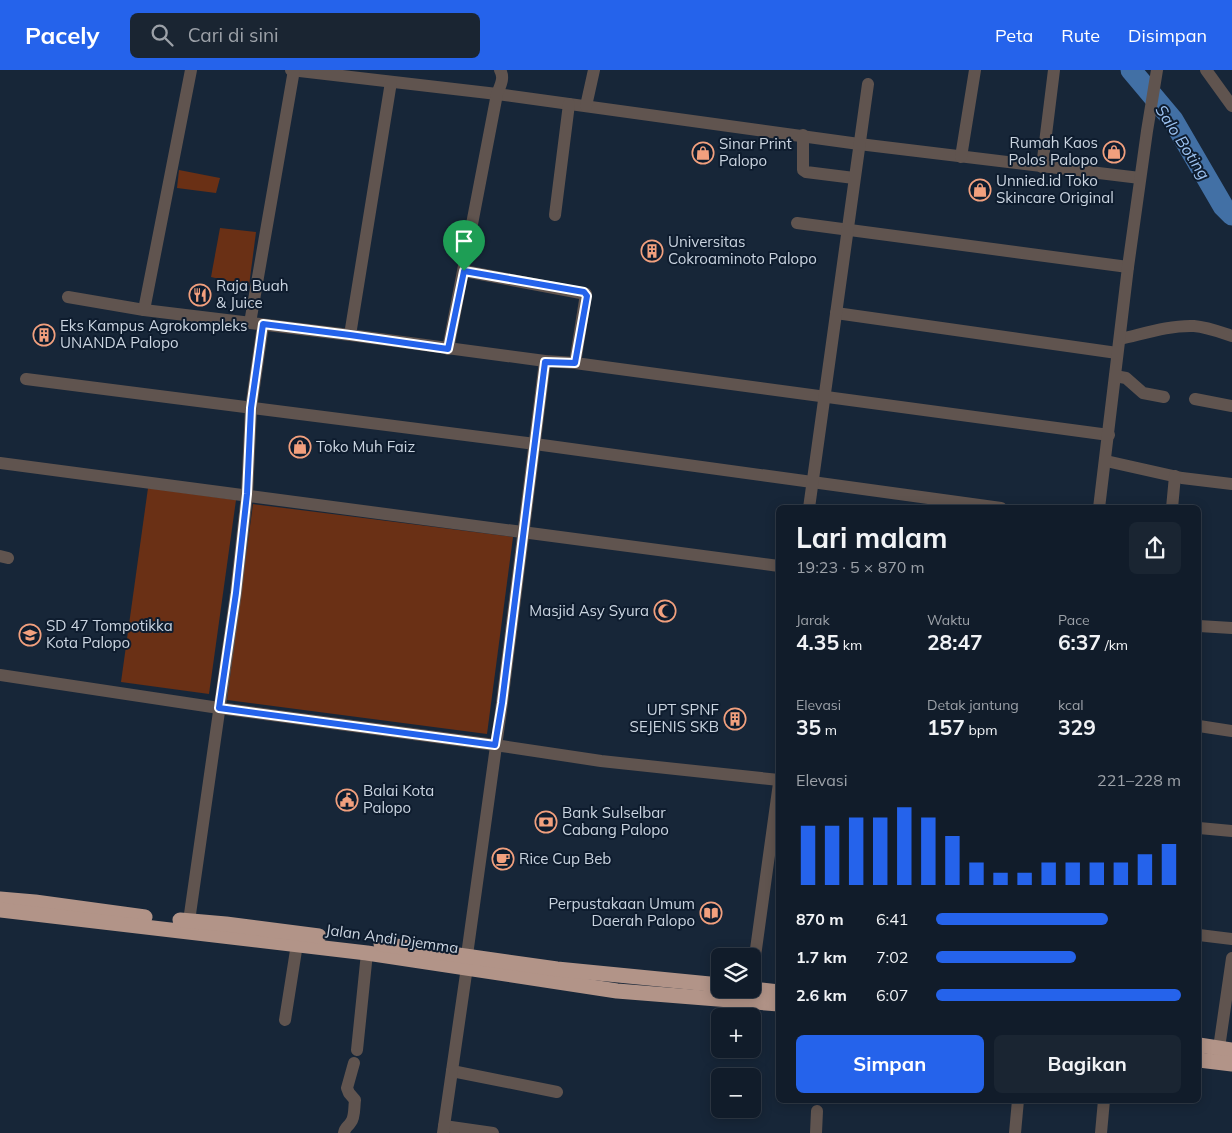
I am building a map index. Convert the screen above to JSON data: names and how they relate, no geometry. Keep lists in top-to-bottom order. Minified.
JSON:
{"streets":{"highway":["Jalan Andi Djemma"]},"water":["Salo Boting"],"places":{"shop":["Rumah Kaos Polos Palopo","Sinar Print Palopo","Unnied.id Toko Skincare Original","Toko Muh Faiz"],"building":["Universitas Cokroaminoto Palopo","Eks Kampus Agrokompleks UNANDA Palopo","UPT SPNF SEJENIS SKB"],"restaurant":["Raja Buah & Juice"],"mosque":["Masjid Asy Syura"],"school or university":["SD 47 Tompotikka Kota Palopo"],"public building":["Balai Kota Palopo"],"bank":["Bank Sulselbar Cabang Palopo"],"cafe":["Rice Cup Beb"],"library":["Perpustakaan Umum Daerah Palopo"]},"page":{"header":"Pacely","search":"Cari di sini","nav":["Peta","Rute","Disimpan"],"heading":["Lari malam","19:23 · 5 × 870 m"],"stats":[["Jarak","4.35 km"],["Waktu","28:47"],["Pace","6:37 /km"],["Elevasi","35 m"],["Detak jantung","157 bpm"],["kcal","329"]],"chart":["Elevasi","221–228 m"],"list":[{"name":"870 m","note":"6:41"},{"name":"1.7 km","note":"7:02"},{"name":"2.6 km","note":"6:07"}],"map_buttons":["+","−"],"buttons":["Simpan","Bagikan"]}}
